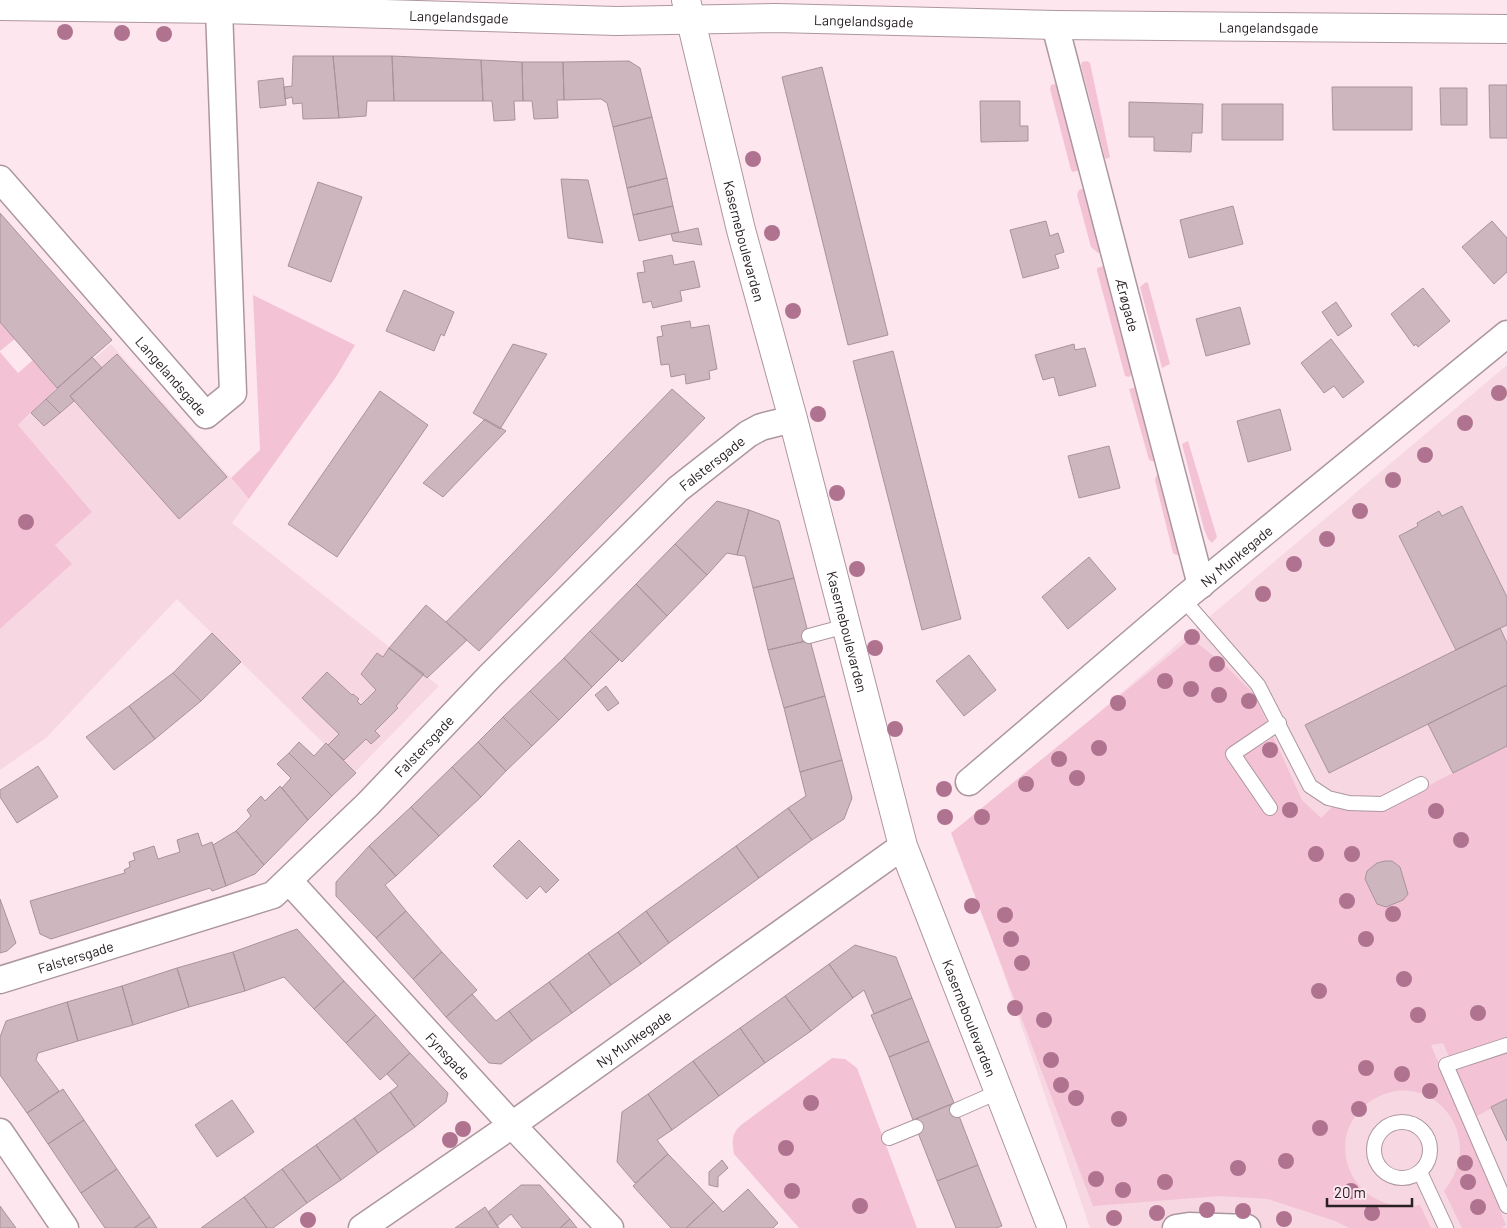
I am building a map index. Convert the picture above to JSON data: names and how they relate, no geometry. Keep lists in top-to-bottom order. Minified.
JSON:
{"streets":{"street":["Langelandsgade","Kaserneboulevarden","Ærøgade","Falstersgade","Ny Munkegade","Fynsgade"]},"crossings":[["Langelandsgade","Kaserneboulevarden"],["Langelandsgade","Ærøgade"],["Kaserneboulevarden","Falstersgade"],["Kaserneboulevarden","Ny Munkegade"],["Ærøgade","Ny Munkegade"],["Falstersgade","Fynsgade"],["Ny Munkegade","Fynsgade"]],"scale_bar":"20 m"}
